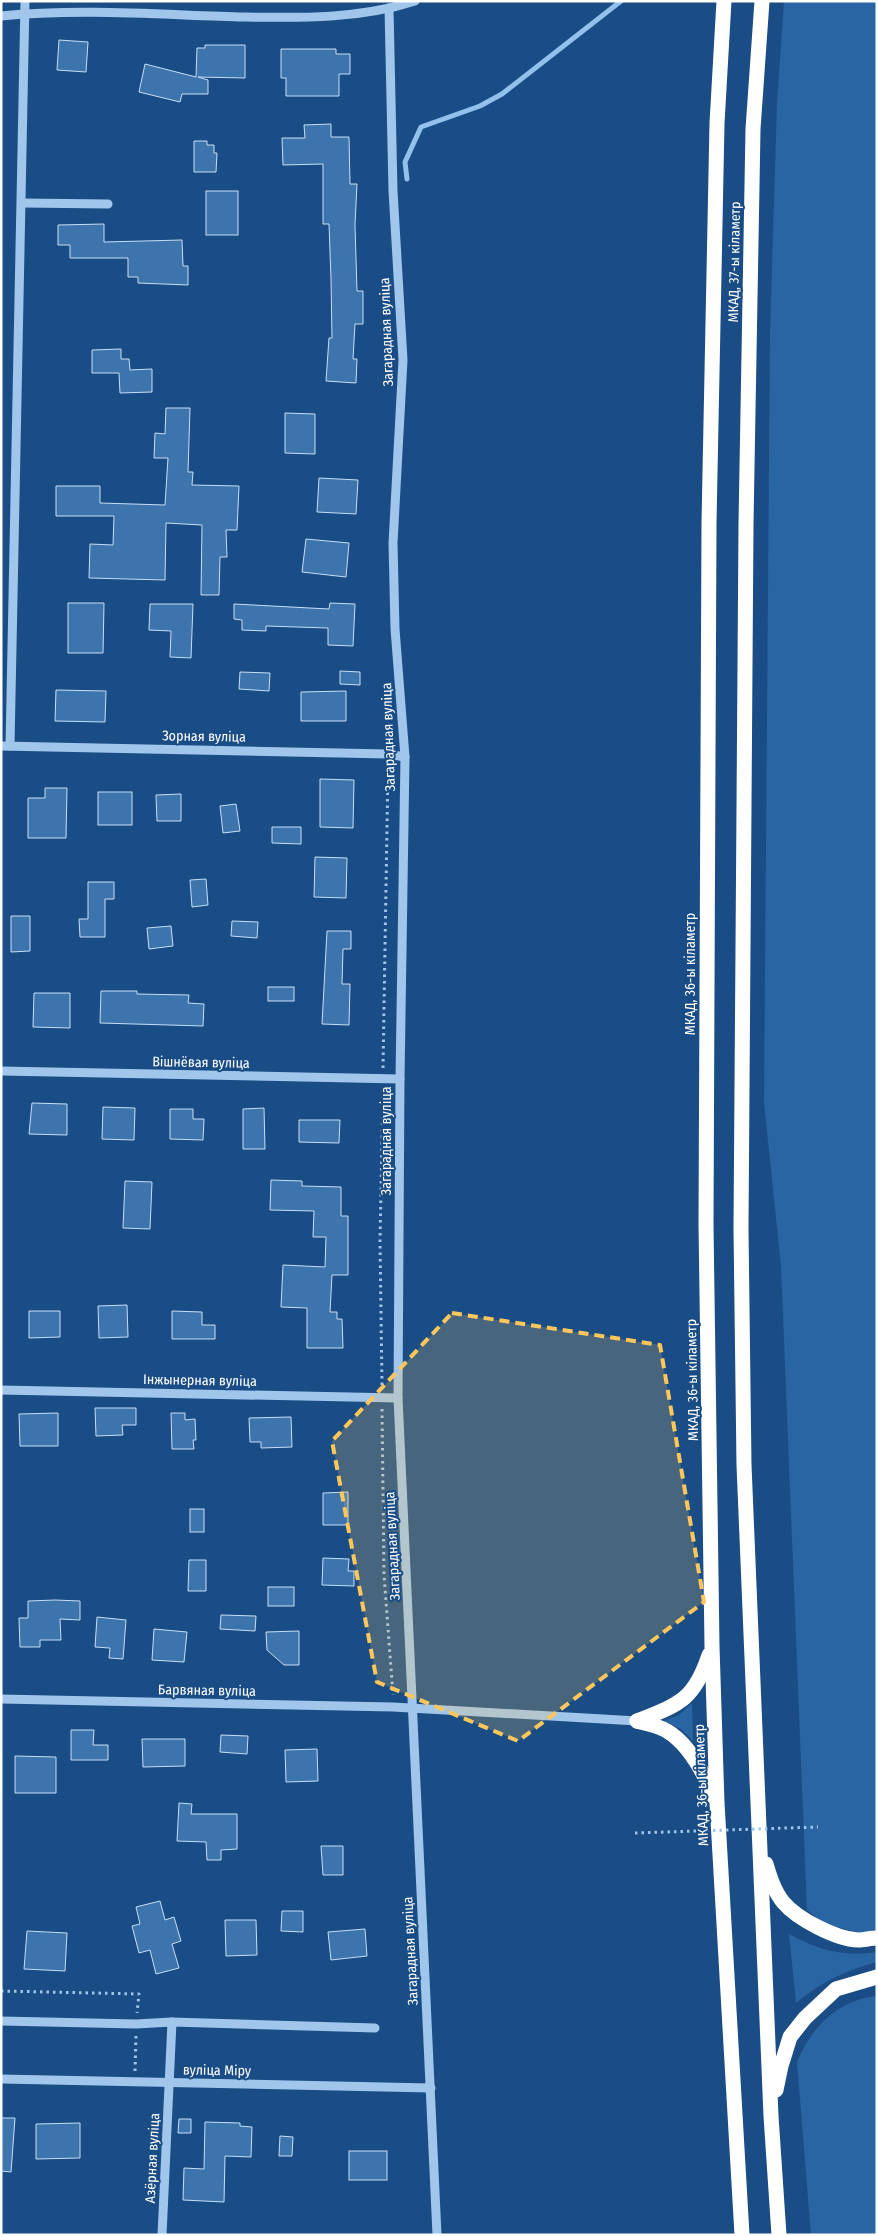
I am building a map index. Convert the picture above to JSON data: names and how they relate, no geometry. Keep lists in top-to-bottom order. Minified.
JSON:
{"streets":{"highway":["МКАД, 37-ы кіламетр","МКАД, 36-ы кіламетр"],"street":["Загарадная вуліца","Зорная вуліца","Вішнёвая вуліца","Інжынерная вуліца","Барвяная вуліца","вуліца Міру","Азёрная вуліца"]},"crossings":[["МКАД, 37-ы кіламетр","МКАД, 36-ы кіламетр"],["Загарадная вуліца","Зорная вуліца"],["Загарадная вуліца","Вішнёвая вуліца"],["Загарадная вуліца","Інжынерная вуліца"],["Загарадная вуліца","Барвяная вуліца"],["Загарадная вуліца","вуліца Міру"],["вуліца Міру","Азёрная вуліца"]]}
